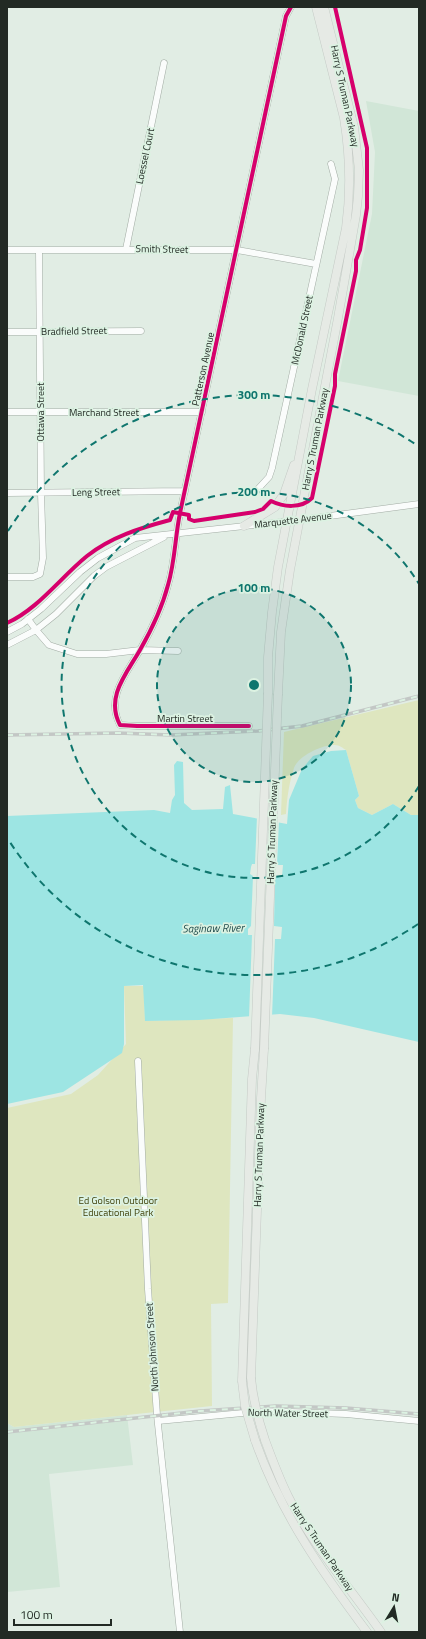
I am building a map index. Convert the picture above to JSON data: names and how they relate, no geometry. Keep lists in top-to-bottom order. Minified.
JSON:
{"streets":{"main road":["Harry S Truman Parkway"],"street":["Loessel Court","Smith Street","McDonald Street","Bradfield Street","Patterson Avenue","Ottawa Street","Marchand Street","Leng Street","Marquette Avenue","Martin Street","North Johnson Street","North Water Street"]},"crossings":[["Harry S Truman Parkway","Marquette Avenue"],["Loessel Court","Smith Street"],["Smith Street","McDonald Street"],["Smith Street","Patterson Avenue"],["Smith Street","Ottawa Street"],["Bradfield Street","Ottawa Street"],["Patterson Avenue","Marchand Street"],["Patterson Avenue","Leng Street"],["Patterson Avenue","Marquette Avenue"],["Patterson Avenue","Martin Street"],["Ottawa Street","Marchand Street"],["Ottawa Street","Leng Street"],["North Johnson Street","North Water Street"]],"water":["Saginaw River"],"parks":["Ed Golson Outdoor Educational Park"],"scale_bar":"100 m","north":"top","rings":["300 m","200 m","100 m"]}
